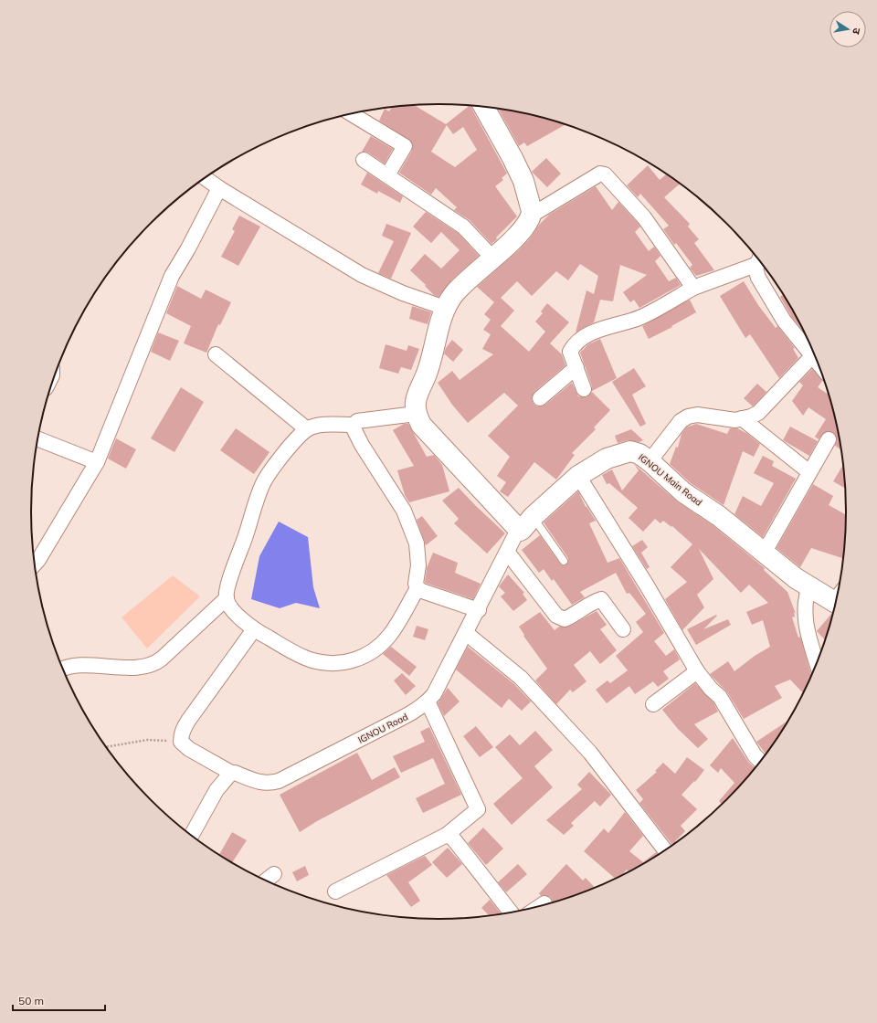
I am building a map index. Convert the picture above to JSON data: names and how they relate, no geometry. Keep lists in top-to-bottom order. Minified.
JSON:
{"streets":{"street":["IGNOU Main Road","IGNOU Road"]},"crossings":[["IGNOU Main Road","IGNOU Road"]],"scale_bar":"50 m","north":"right"}
